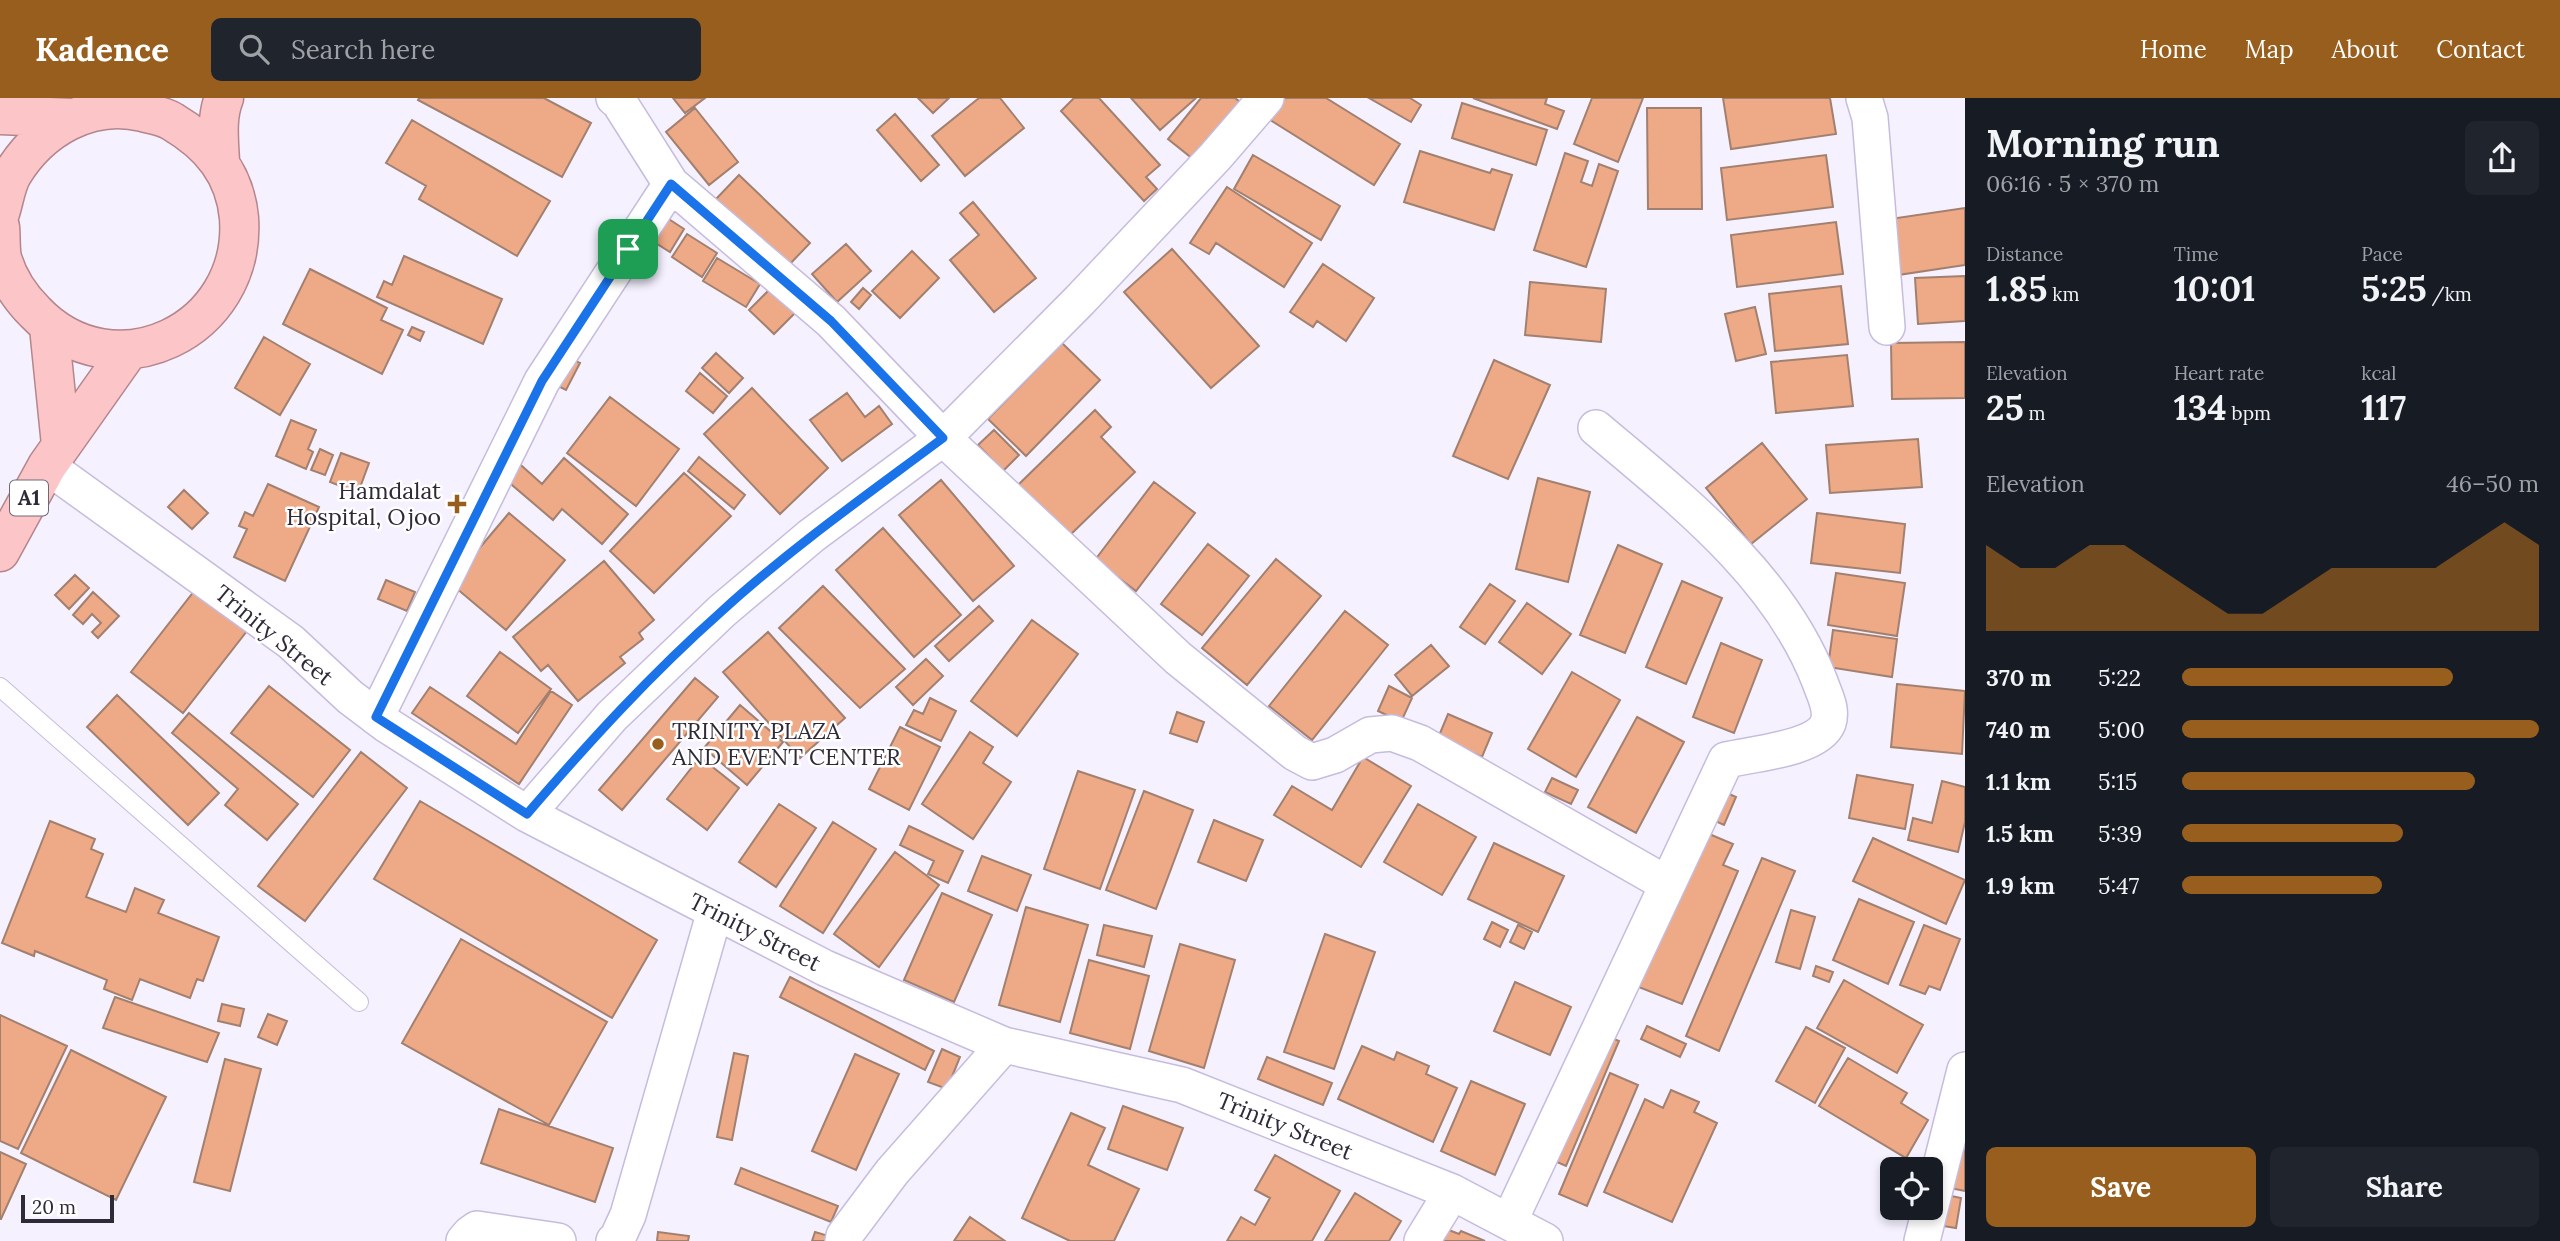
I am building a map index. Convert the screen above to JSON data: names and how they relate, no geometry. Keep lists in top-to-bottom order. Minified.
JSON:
{"streets":{"highway":["A1"],"street":["Trinity Street"]},"crossings":[["A1","Trinity Street"]],"places":{"health":["Hamdalat Hospital, Ojoo"],"other":["TRINITY PLAZA AND EVENT CENTER"]},"scale_bar":"20 m","page":{"header":"Kadence","search":"Search here","nav":["Home","Map","About","Contact"],"heading":["Morning run","06:16 · 5 × 370 m"],"stats":[["Distance","1.85 km"],["Time","10:01"],["Pace","5:25 /km"],["Elevation","25 m"],["Heart rate","134 bpm"],["kcal","117"]],"chart":["Elevation","46–50 m"],"list":[{"name":"370 m","note":"5:22"},{"name":"740 m","note":"5:00"},{"name":"1.1 km","note":"5:15"},{"name":"1.5 km","note":"5:39"},{"name":"1.9 km","note":"5:47"}],"buttons":["Save","Share"],"scale":"20 m"}}
